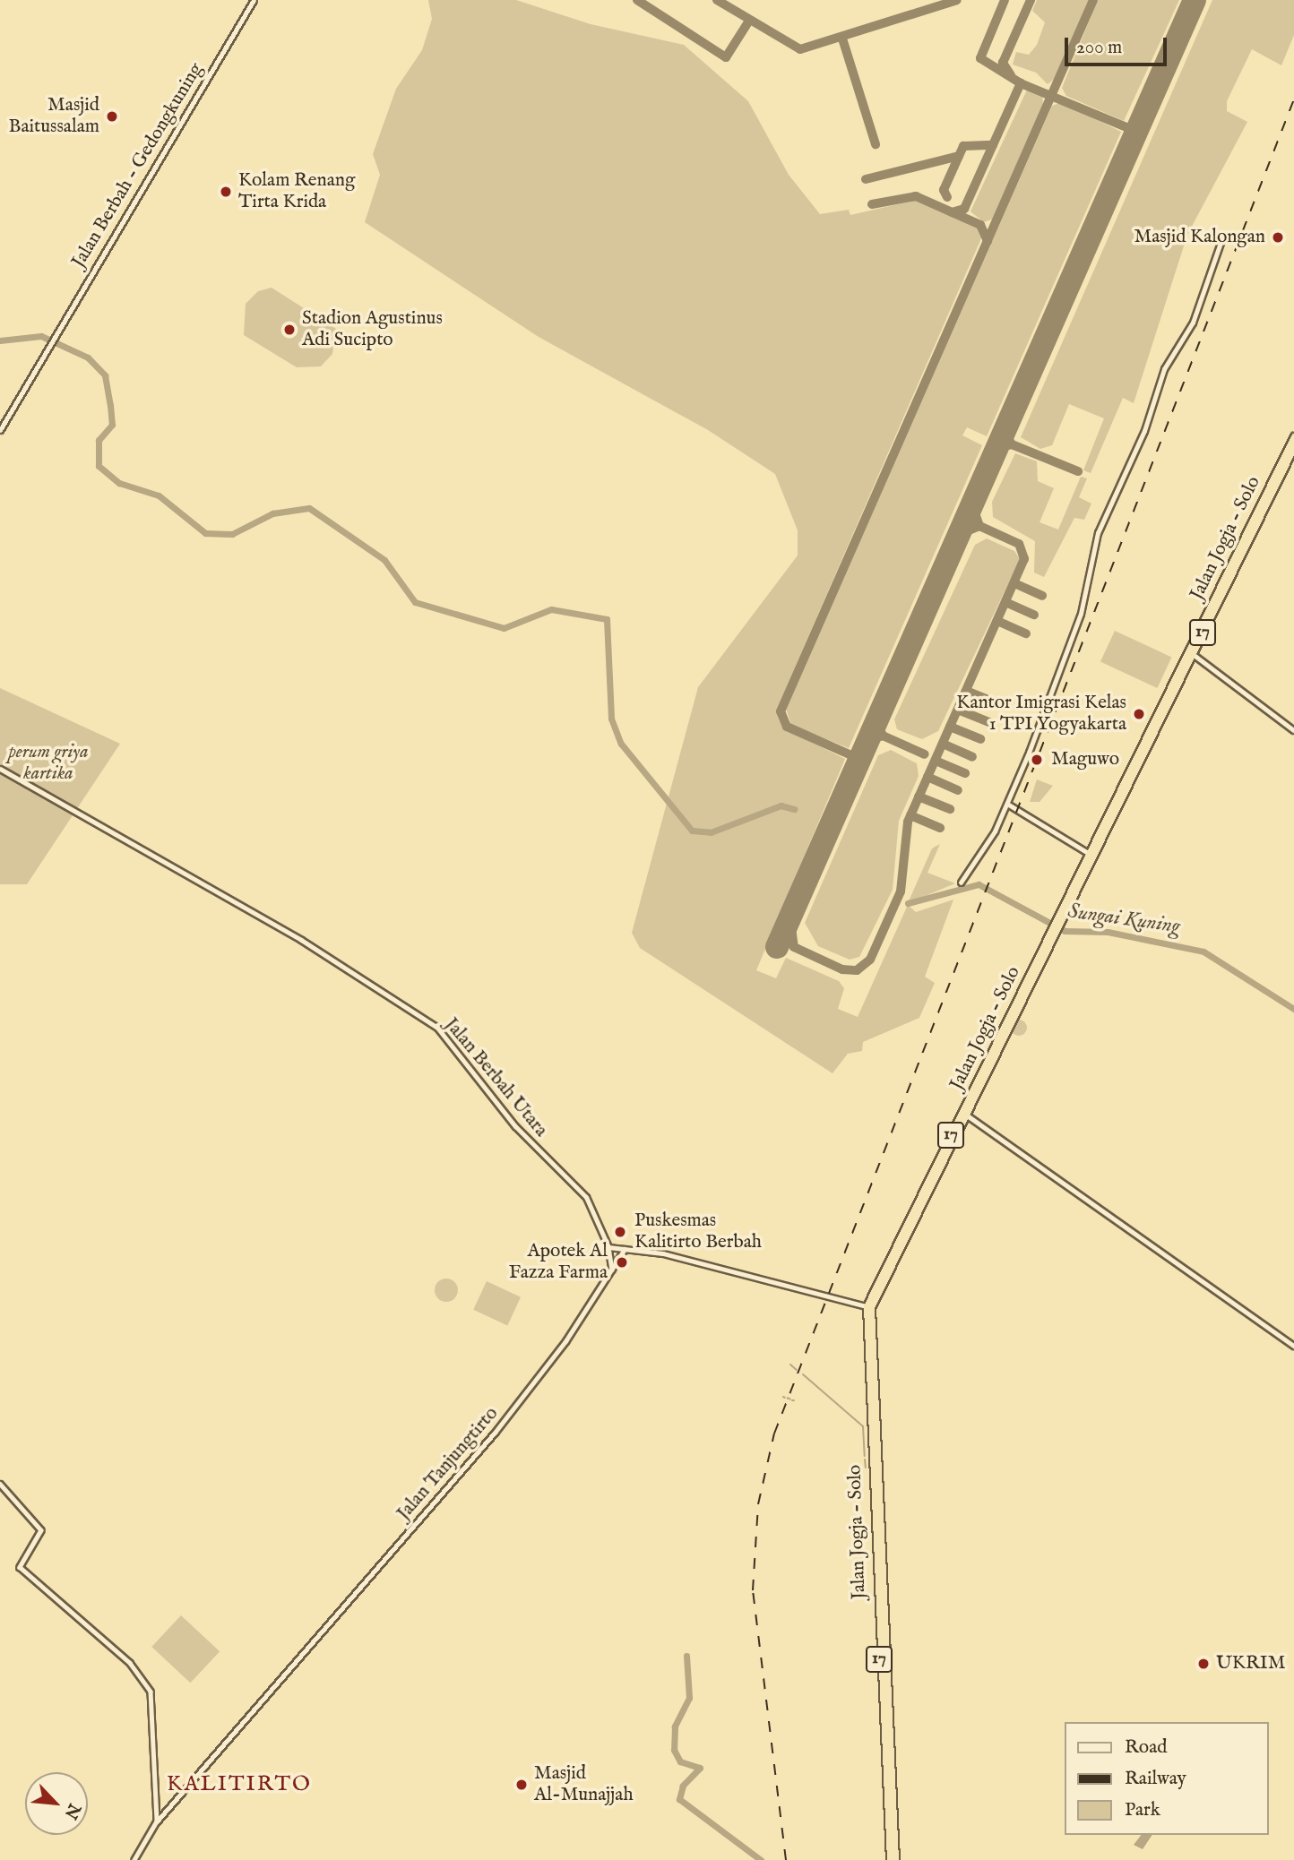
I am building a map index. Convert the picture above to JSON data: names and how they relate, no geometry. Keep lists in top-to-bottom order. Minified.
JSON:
{"streets":{"highway":["Jalan Jogja - Solo","17"],"main road":["Jalan Berbah - Gedongkuning","Jalan Berbah Utara"],"street":["Jalan Tanjungtirto"]},"districts":["KALITIRTO"],"water":["Sungai Kuning"],"parks":["perum griya kartika"],"places":["Masjid Baitussalam","Kolam Renang Tirta Krida","Masjid Kalongan","Stadion Agustinus Adi Sucipto","Kantor Imigrasi Kelas 1 TPI Yogyakarta","Maguwo","Puskesmas Kalitirto Berbah","Apotek Al Fazza Farma","UKRIM","Masjid Al-Munajjah"],"legend":["Road","Railway","Park"],"scale_bar":"200 m","north":"bottom right"}
